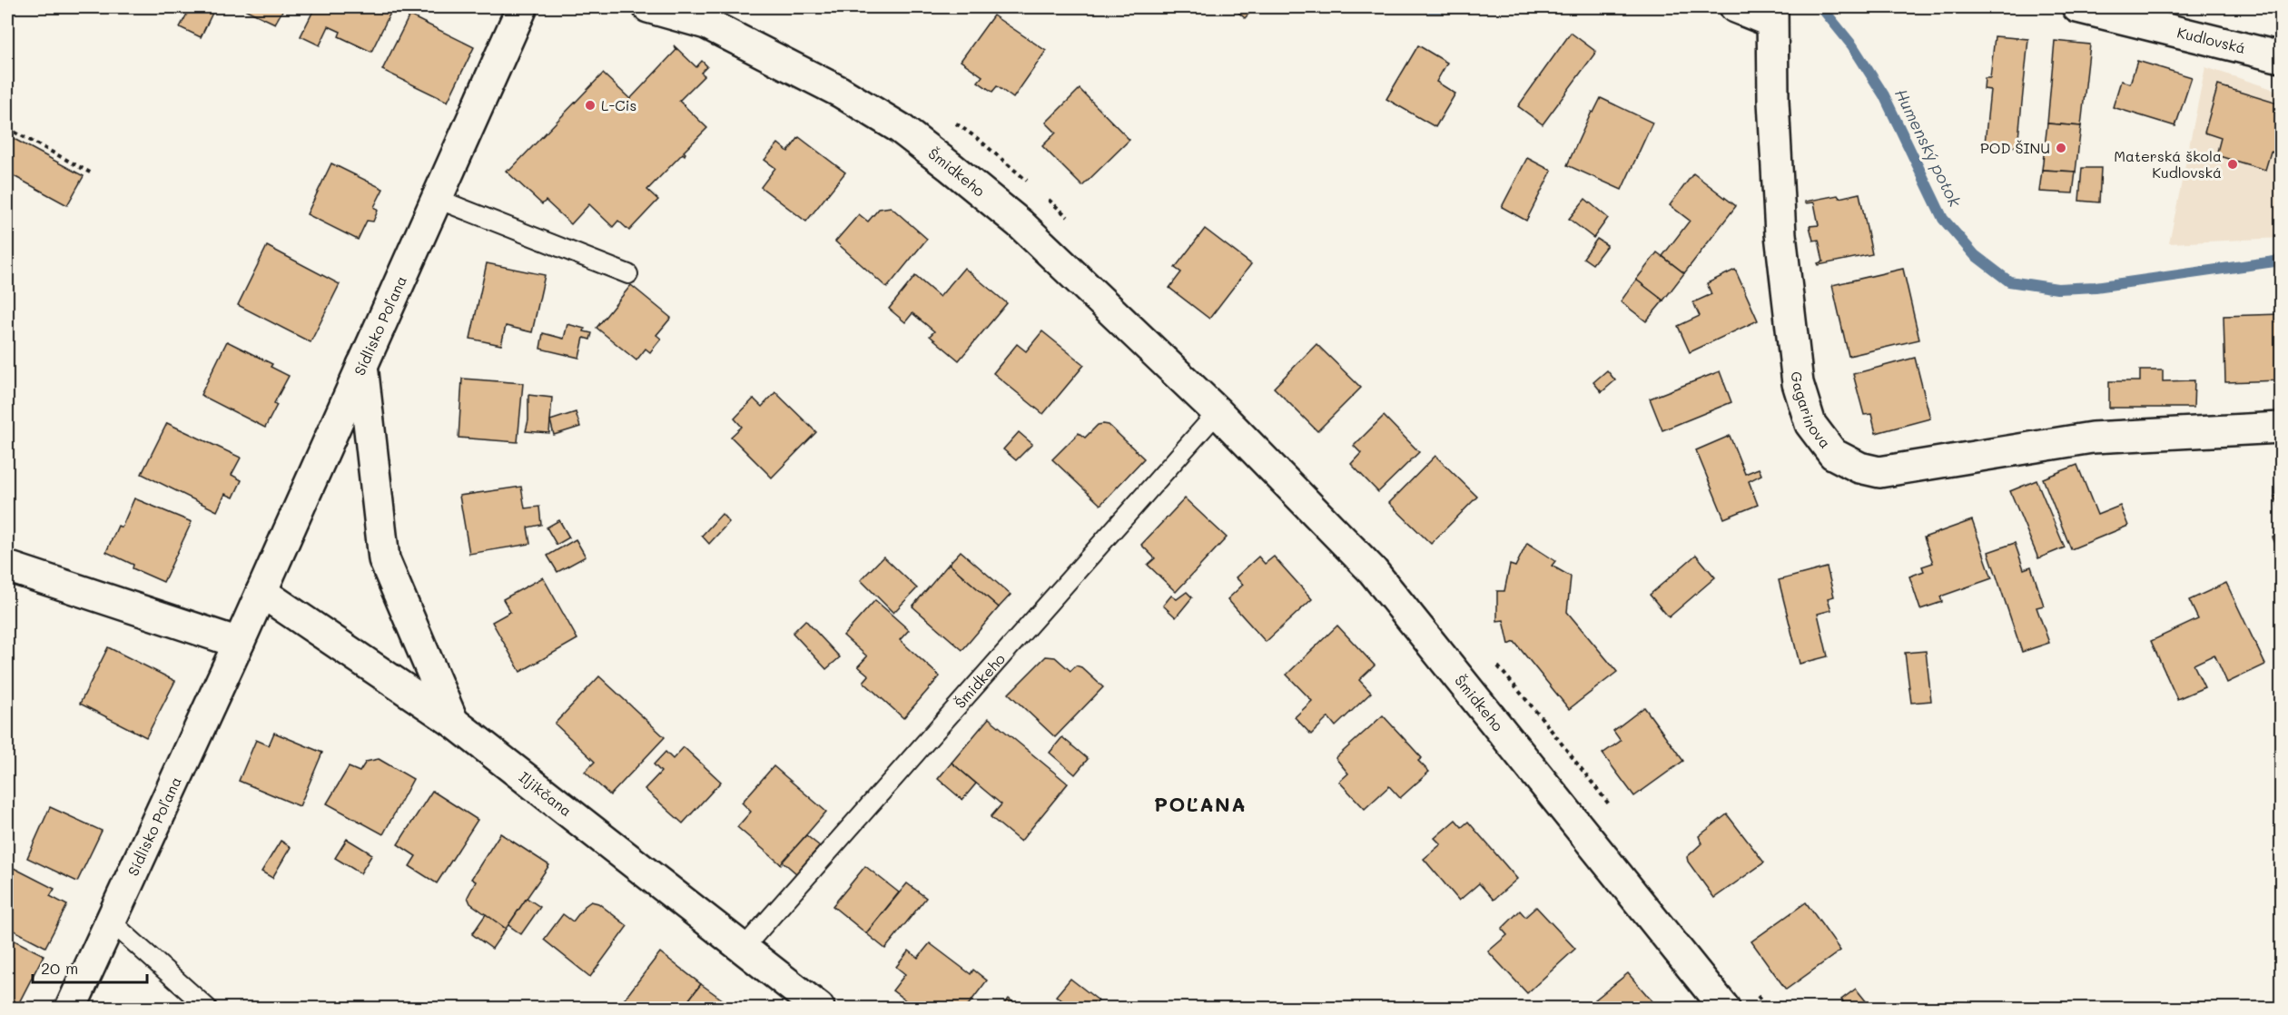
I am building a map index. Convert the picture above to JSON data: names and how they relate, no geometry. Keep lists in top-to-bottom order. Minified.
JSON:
{"streets":{"street":["Kudlovská","Šmidkeho","Sídlisko Poľana","Gagarinova","Iljikčana"]},"crossings":[["Šmidkeho","Iljikčana"],["Sídlisko Poľana","Iljikčana"]],"districts":["POĽANA"],"water":["Humenský potok"],"places":["L-Cis","POD ŠINU","Materská škola Kudlovská"],"scale_bar":"20 m"}
